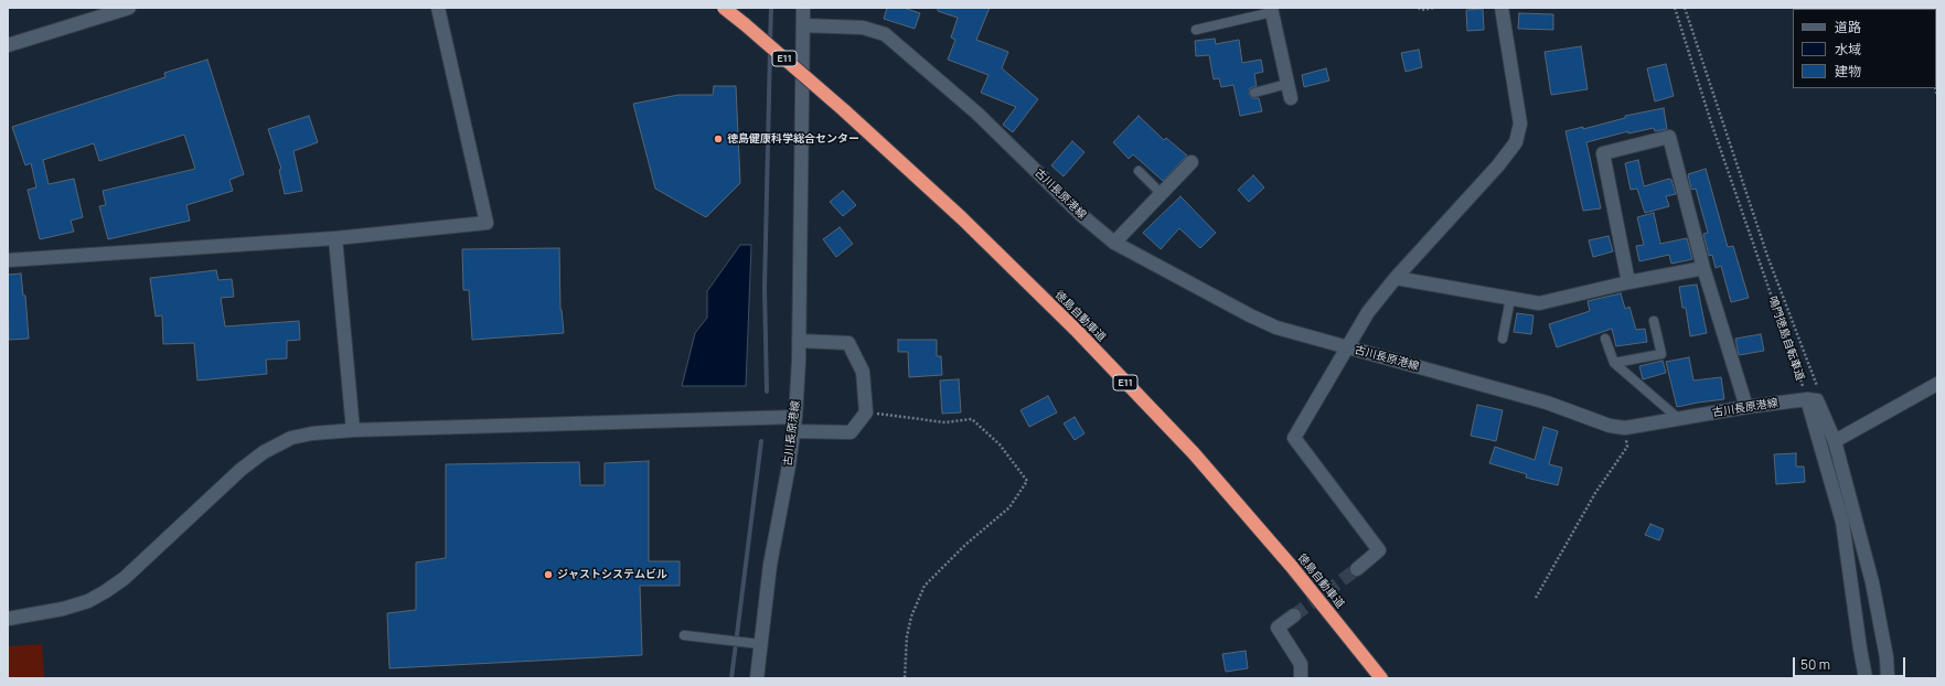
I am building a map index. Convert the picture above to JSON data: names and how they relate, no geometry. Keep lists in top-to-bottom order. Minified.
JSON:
{"streets":{"highway":["E11","徳島自動車道"],"street":["古川長原港線"],"path":["鳴門徳島自転車道"]},"crossings":[["古川長原港線","鳴門徳島自転車道"]],"places":["徳島健康科学総合センター","ジャストシステムビル"],"legend":["道路","水域","建物"],"scale_bar":"50 m"}
